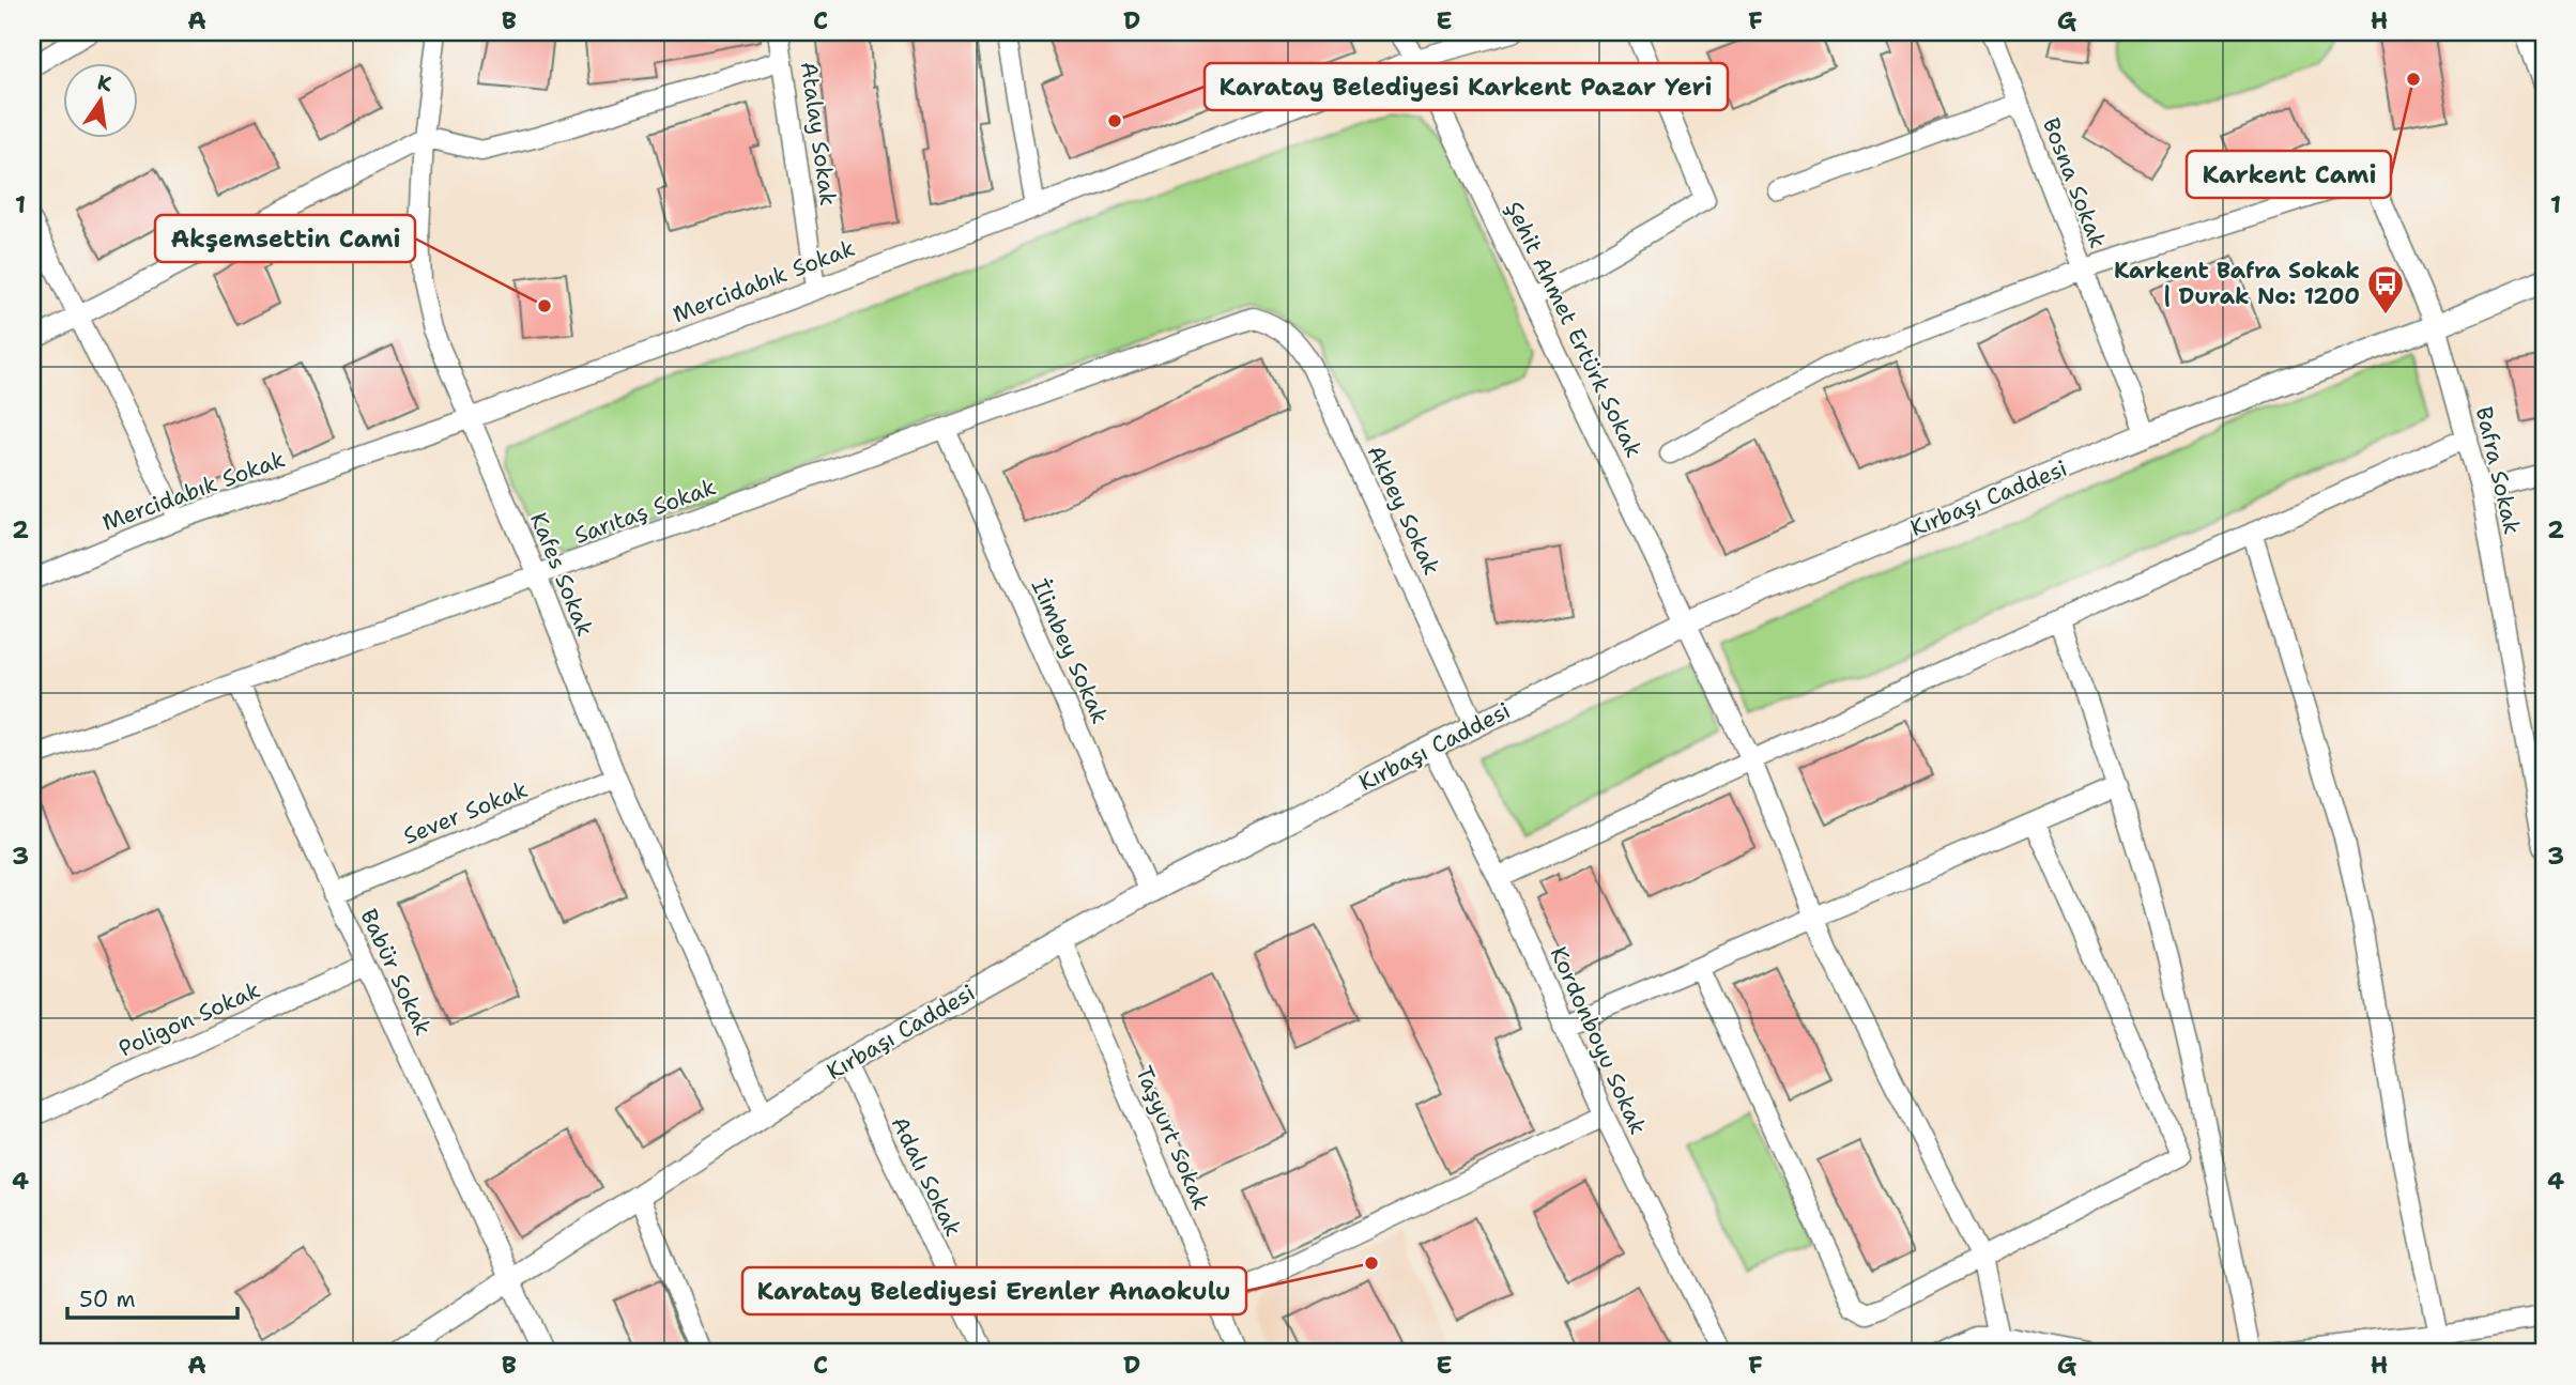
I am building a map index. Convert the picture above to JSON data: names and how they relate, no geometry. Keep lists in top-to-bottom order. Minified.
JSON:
{"streets":{"street":["Atalay Sokak","Bosna Sokak","Mercidabık Sokak","Şehit Ahmet Ertürk Sokak","Bafra Sokak","Kırbaşı Caddesi","Akbey Sokak","Sarıtaş Sokak","Kafes Sokak","İlimbey Sokak","Sever Sokak","Babür Sokak","Poligon Sokak","Kordonboyu Sokak","Taşyurt Sokak","Adalı Sokak"]},"crossings":[["Atalay Sokak","Mercidabık Sokak"],["Bosna Sokak","Bafra Sokak"],["Bosna Sokak","Kırbaşı Caddesi"],["Mercidabık Sokak","Şehit Ahmet Ertürk Sokak"],["Mercidabık Sokak","Kafes Sokak"],["Şehit Ahmet Ertürk Sokak","Kırbaşı Caddesi"],["Bafra Sokak","Kırbaşı Caddesi"],["Kırbaşı Caddesi","Akbey Sokak"],["Kırbaşı Caddesi","Kafes Sokak"],["Kırbaşı Caddesi","İlimbey Sokak"],["Kırbaşı Caddesi","Babür Sokak"],["Kırbaşı Caddesi","Kordonboyu Sokak"],["Kırbaşı Caddesi","Taşyurt Sokak"],["Kırbaşı Caddesi","Adalı Sokak"],["Akbey Sokak","Sarıtaş Sokak"],["Sarıtaş Sokak","Kafes Sokak"],["Sarıtaş Sokak","İlimbey Sokak"],["Sarıtaş Sokak","Babür Sokak"],["Kafes Sokak","Sever Sokak"],["Sever Sokak","Babür Sokak"],["Babür Sokak","Poligon Sokak"]],"places":{"other":["Karkent Cami","Karatay Belediyesi Karkent Pazar Yeri","Akşemsettin Cami","Karatay Belediyesi Erenler Anaokulu"],"bus stop":["Karkent Bafra Sokak | Durak No: 1200"]},"scale_bar":"50 m","north":"top","grid":{"columns":["A","B","C","D","E","F","G","H"],"rows":["1","2","3","4"]}}
